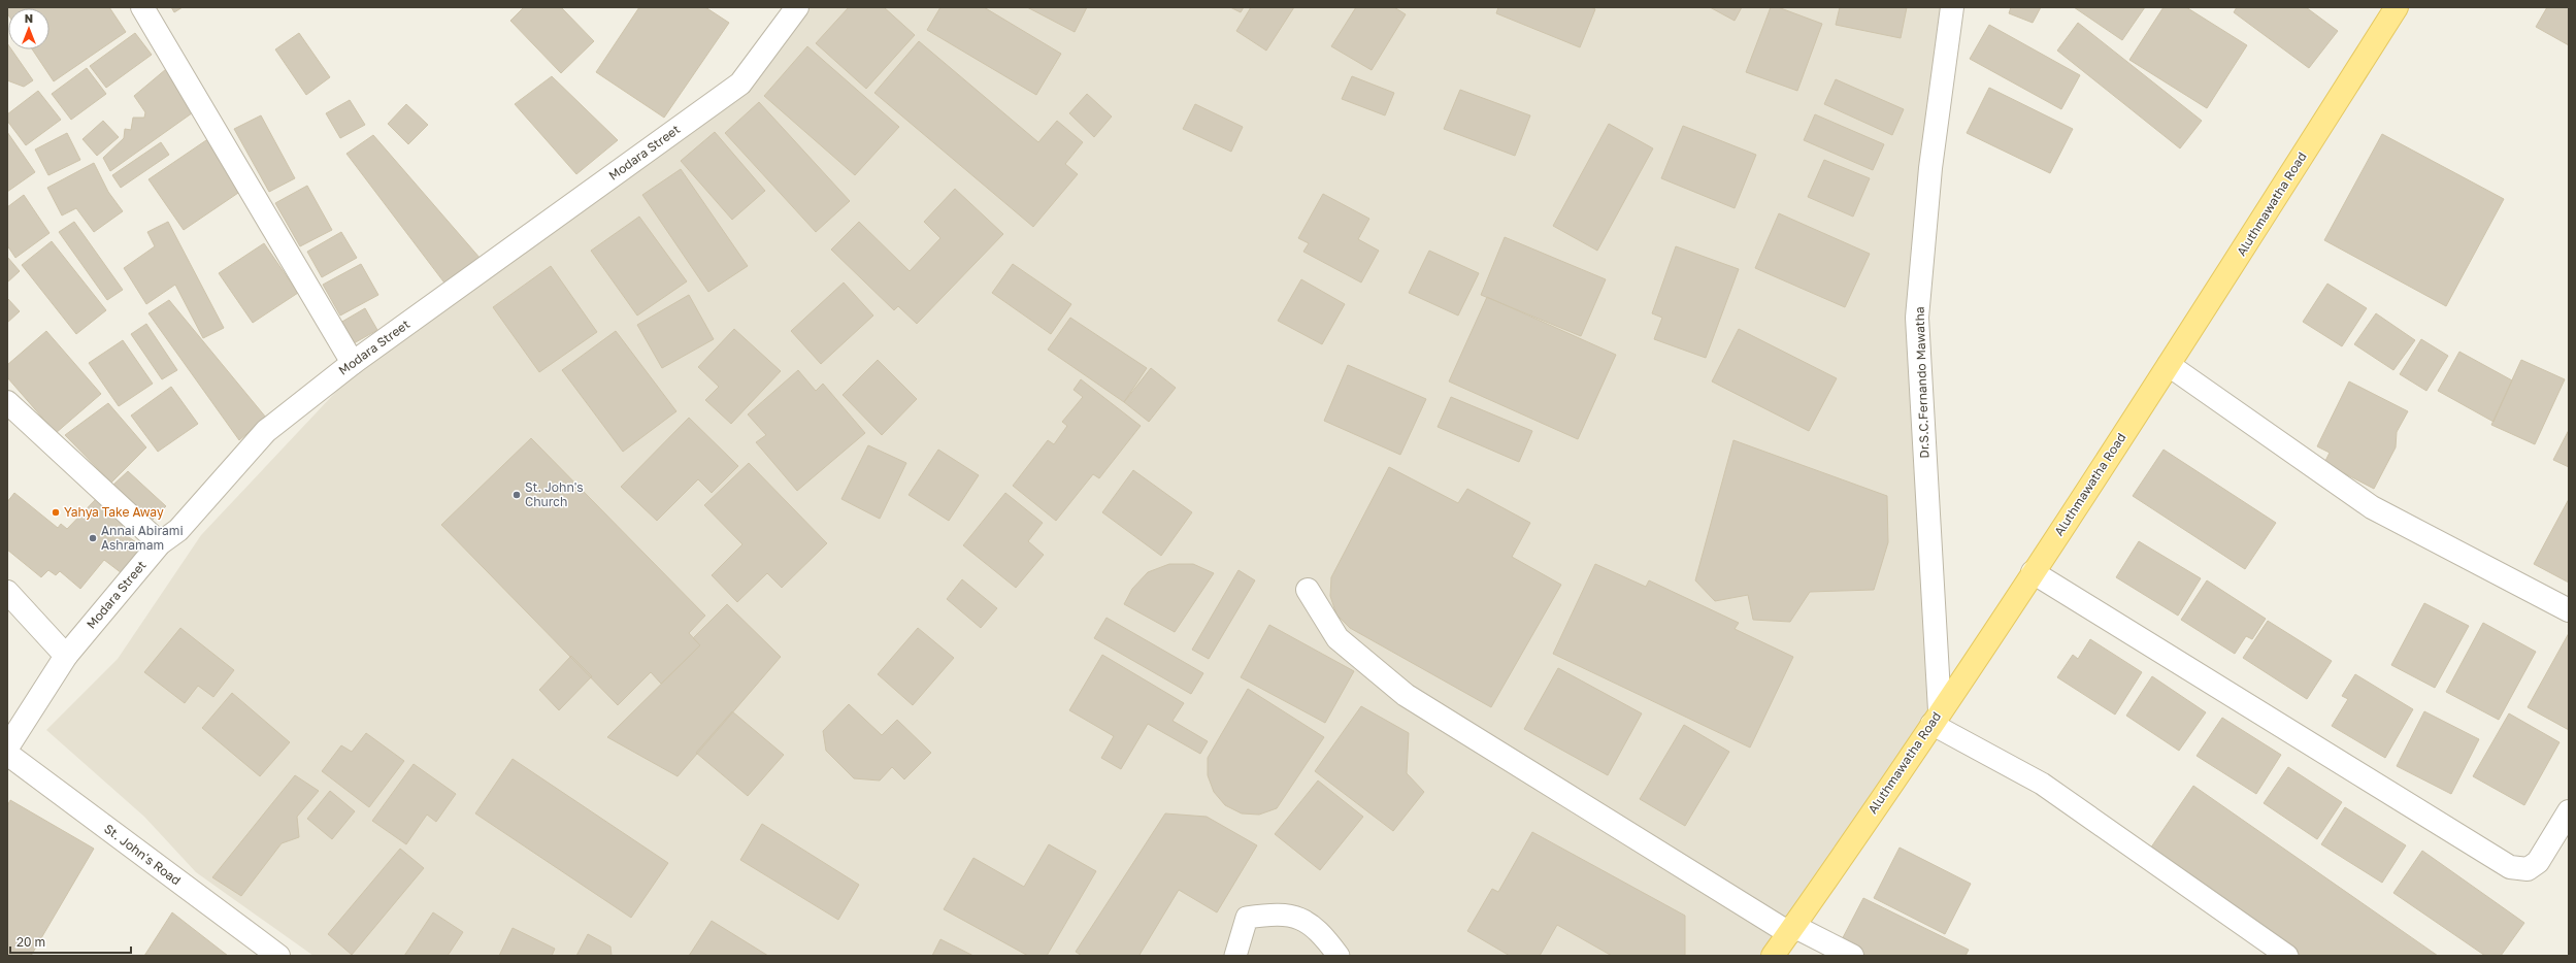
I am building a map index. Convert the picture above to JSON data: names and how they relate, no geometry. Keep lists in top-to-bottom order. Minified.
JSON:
{"streets":{"main road":["Aluthmawatha Road"],"street":["Modara Street","Dr.S.C.Fernando Mawatha","St. John's Road"]},"crossings":[["Aluthmawatha Road","Dr.S.C.Fernando Mawatha"]],"places":["St. John's Church","Yahya Take Away","Annai Abirami Ashramam"],"scale_bar":"20 m","north":"top"}
